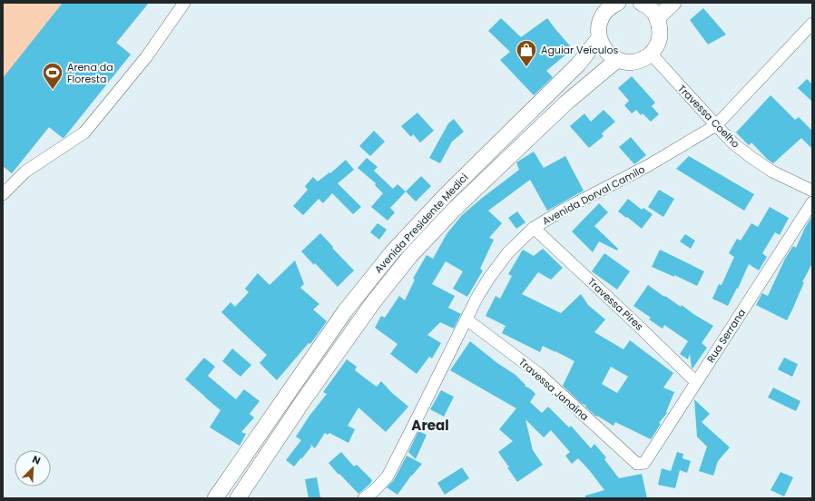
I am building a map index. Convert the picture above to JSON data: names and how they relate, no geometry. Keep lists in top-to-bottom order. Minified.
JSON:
{"streets":{"main road":["Avenida Presidente Medici"],"street":["Travessa Coelho","Avenida Dorval Camilo","Travessa Pires","Rua Serrana","Travessa Janaína"]},"crossings":[["Travessa Coelho","Avenida Dorval Camilo"],["Avenida Dorval Camilo","Travessa Pires"],["Avenida Dorval Camilo","Travessa Janaína"],["Travessa Pires","Rua Serrana"],["Rua Serrana","Travessa Janaína"]],"districts":["Areal"],"places":{"shop":["Aguiar Veículos"],"sports":["Arena da Floresta"]},"north":"top right"}
